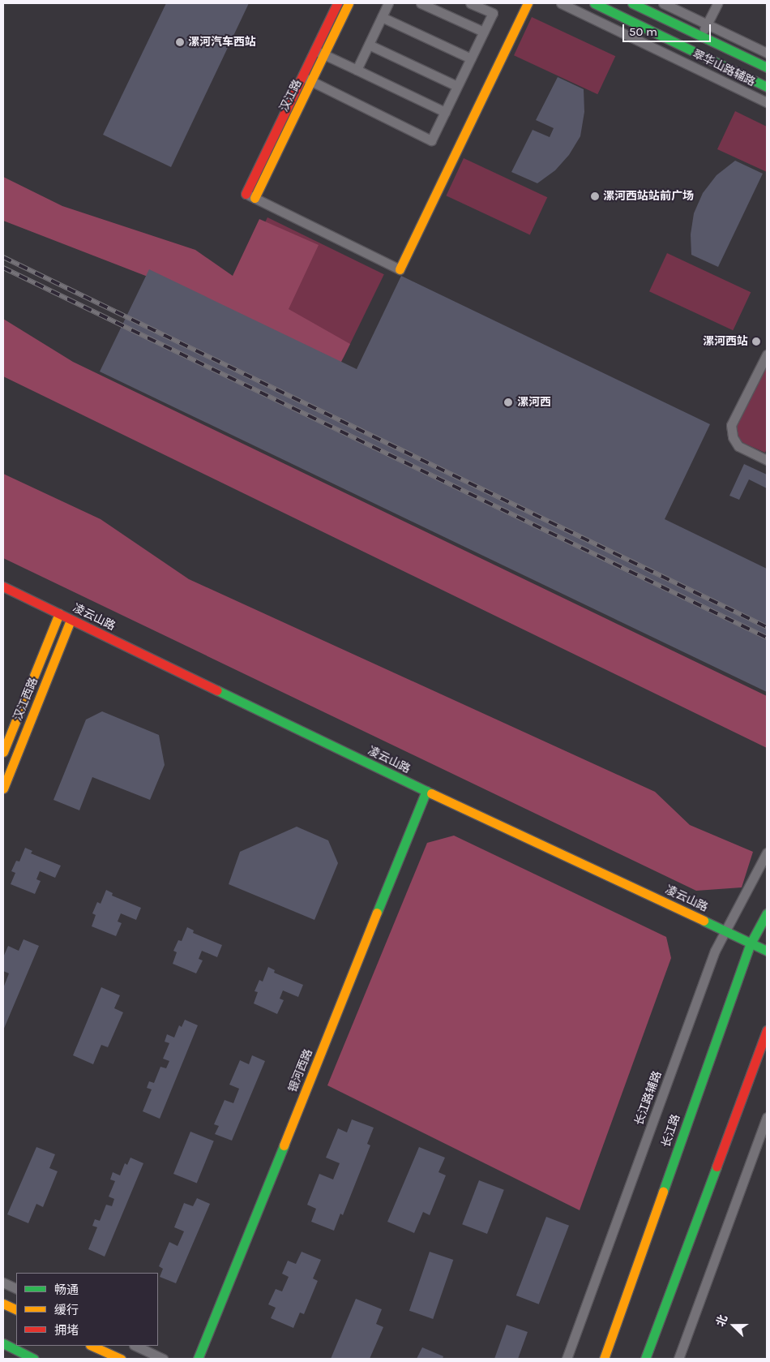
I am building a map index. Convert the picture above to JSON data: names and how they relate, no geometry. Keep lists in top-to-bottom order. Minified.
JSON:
{"streets":{"street":["翠华山路辅路","汉江路","凌云山路","汉江西路","银河西路","长江路辅路","长江路"]},"crossings":[["凌云山路","汉江西路"],["凌云山路","银河西路"],["凌云山路","长江路辅路"],["凌云山路","长江路"]],"places":["漯河汽车西站","漯河西站站前广场","漯河西站","漯河西"],"legend":["畅通","缓行","拥堵"],"scale_bar":"50 m","north":"left"}
